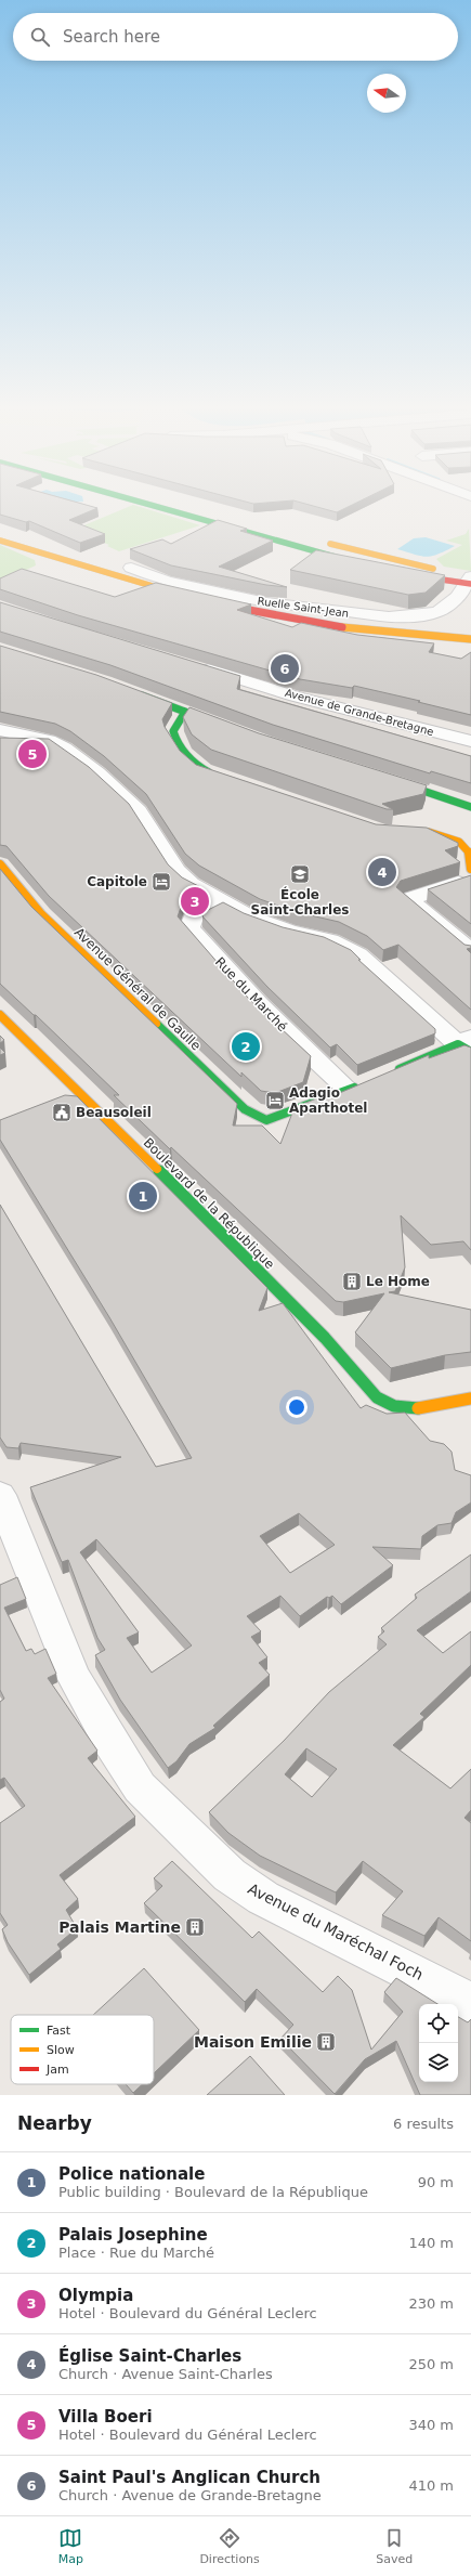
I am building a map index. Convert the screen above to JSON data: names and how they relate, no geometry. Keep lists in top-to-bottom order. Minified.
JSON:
{"streets":{"main road":["Avenue Général de Gaulle","Boulevard de la République"],"street":["Ruelle Saint-Jean","Avenue de Grande-Bretagne","Rue du Marché","Avenue du Maréchal Foch"]},"crossings":[["Avenue Général de Gaulle","Rue du Marché"]],"places":{"school or university":["École Saint-Charles"],"hotel":["Capitole","Adagio Aparthotel"],"public building":["Beausoleil"],"building":["Le Home","Palais Martine","Maison Emilie"]},"legend":["Fast","Slow","Jam"],"north":"left","page":{"search":"Search here","pins":["6","5","4","3","2","1"],"heading":["Nearby","6 results"],"list":[{"mark":"1","name":"Police nationale","note":"Public building · Boulevard de la République","value":"90 m"},{"mark":"2","name":"Palais Josephine","note":"Place · Rue du Marché","value":"140 m"},{"mark":"3","name":"Olympia","note":"Hotel · Boulevard du Général Leclerc","value":"230 m"},{"mark":"4","name":"Église Saint-Charles","note":"Church · Avenue Saint-Charles","value":"250 m"},{"mark":"5","name":"Villa Boeri","note":"Hotel · Boulevard du Général Leclerc","value":"340 m"},{"mark":"6","name":"Saint Paul's Anglican Church","note":"Church · Avenue de Grande-Bretagne","value":"410 m"}],"nav":["Map","Directions","Saved"]}}
